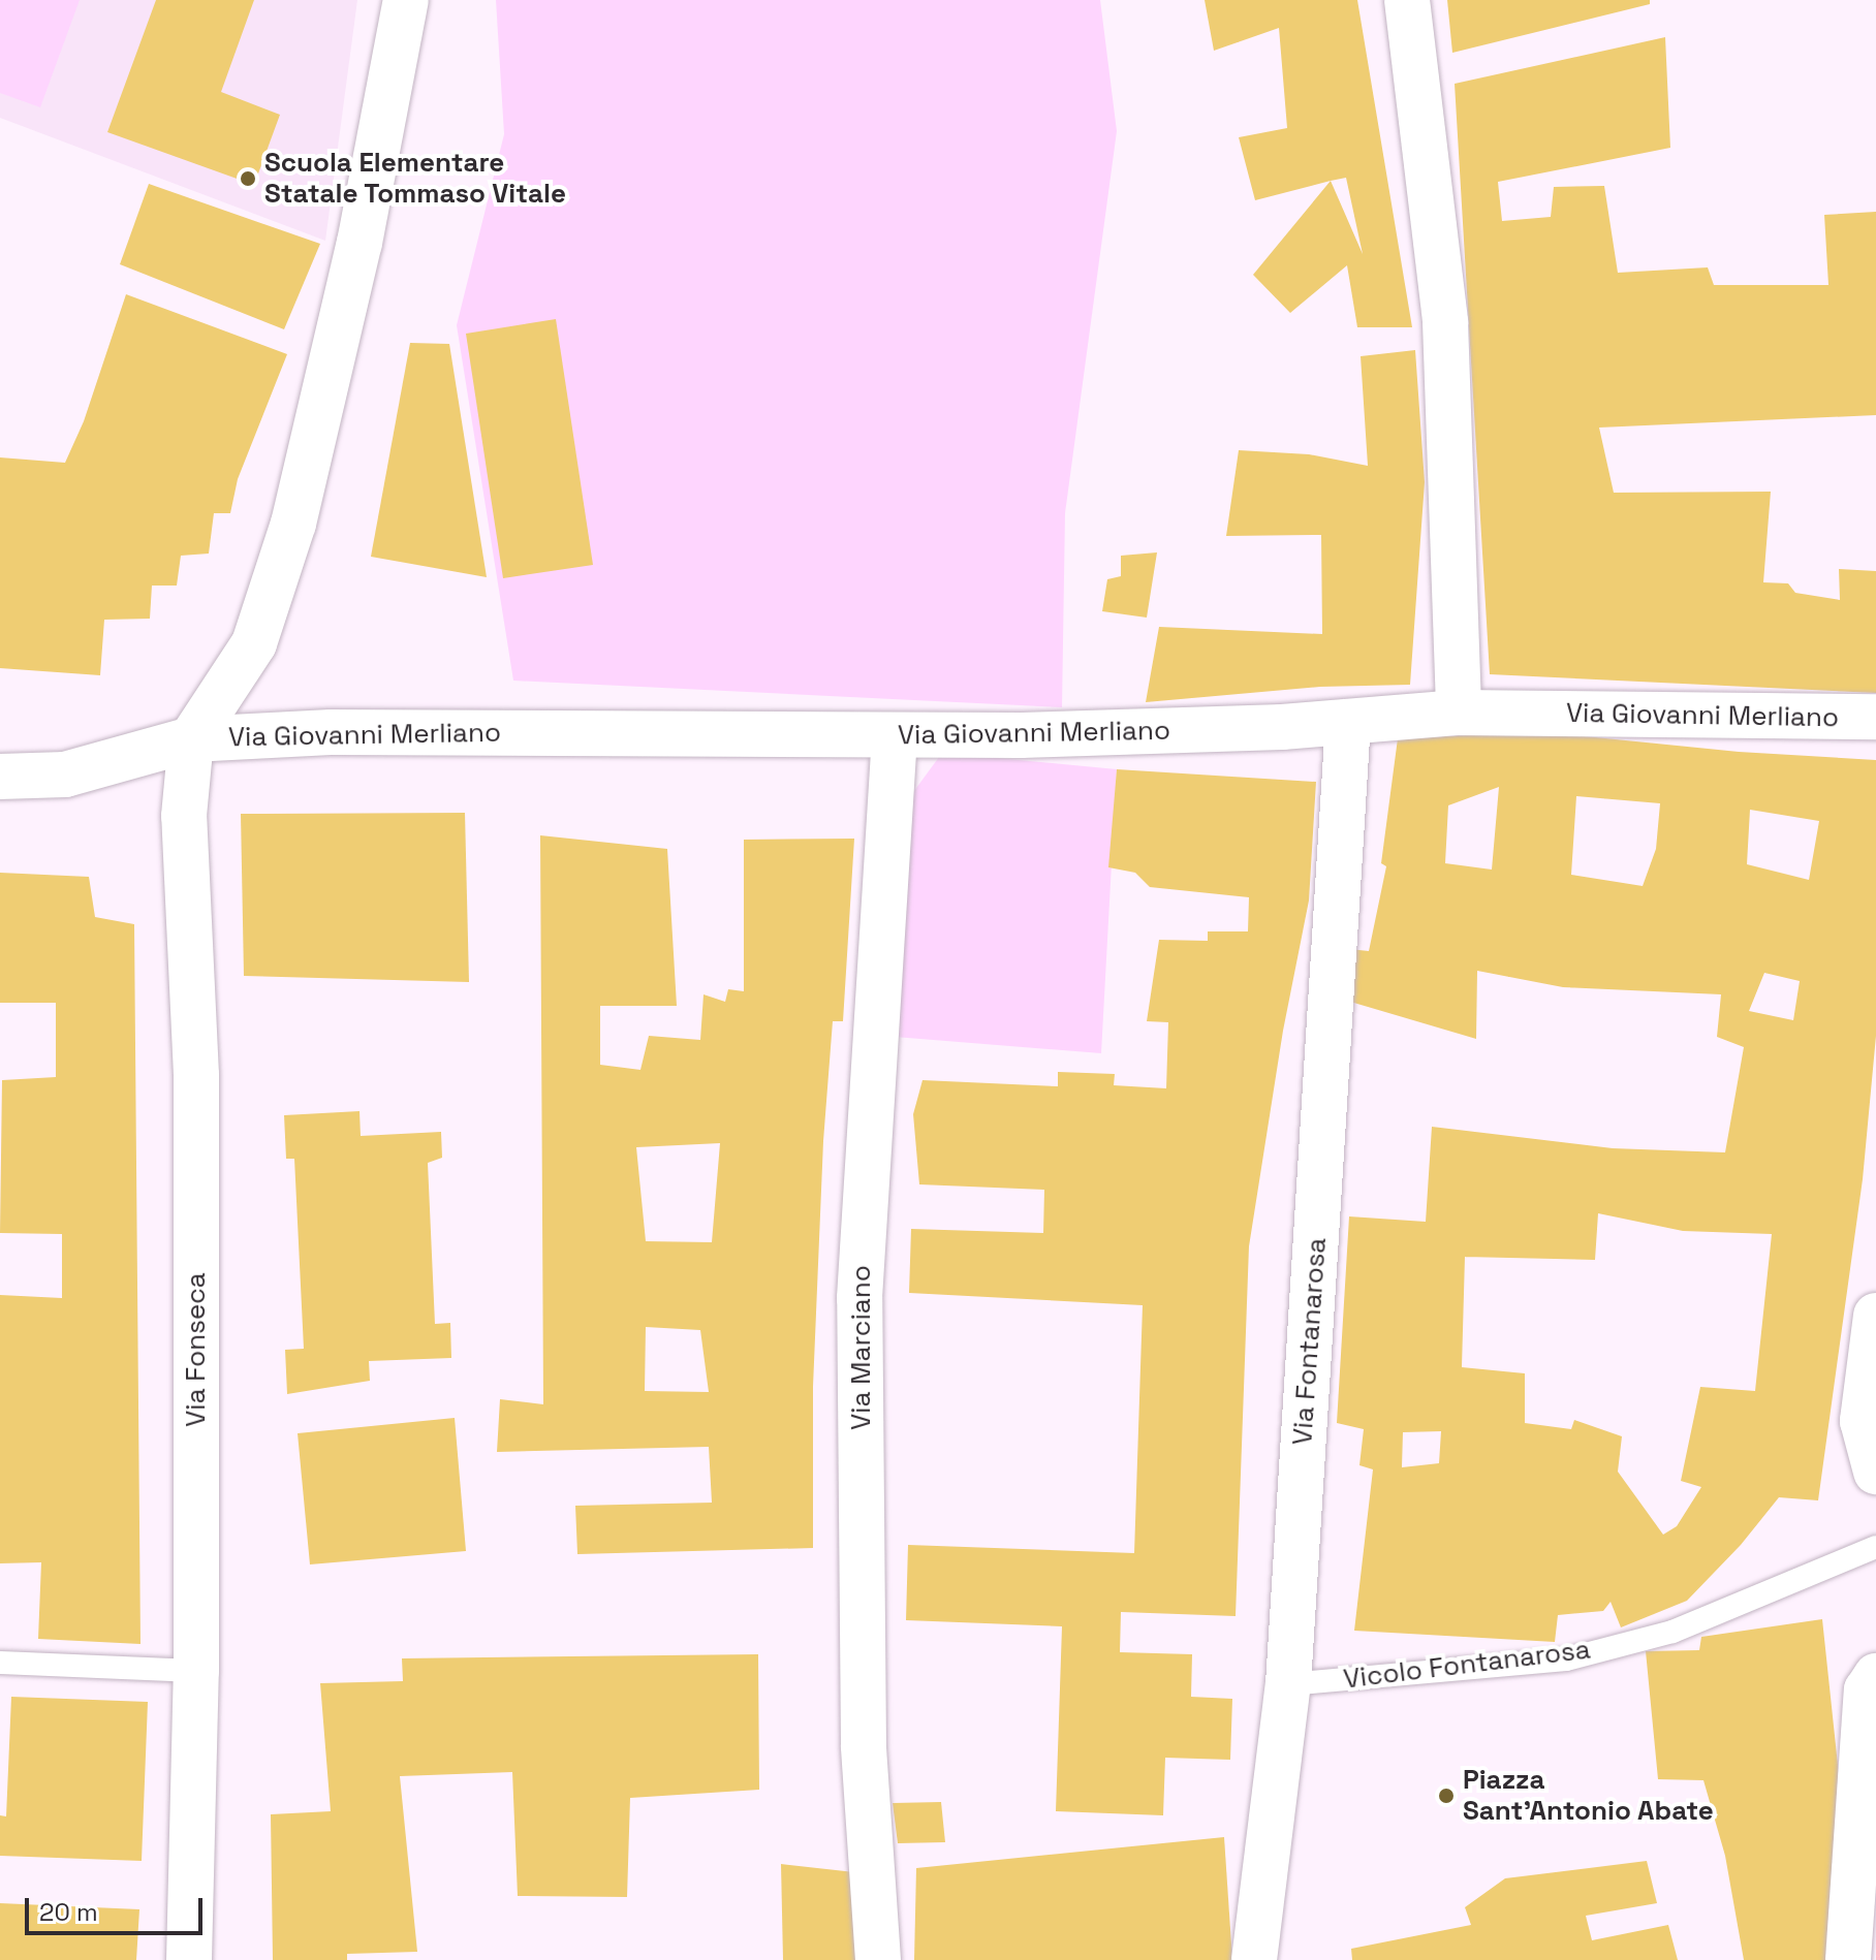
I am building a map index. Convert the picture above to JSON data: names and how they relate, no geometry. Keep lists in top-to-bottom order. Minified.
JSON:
{"streets":{"street":["Via Giovanni Merliano","Via Fontanarosa","Via Marciano","Via Fonseca"],"lane":["Vicolo Fontanarosa"]},"crossings":[["Via Giovanni Merliano","Via Fontanarosa"],["Via Giovanni Merliano","Via Marciano"],["Via Giovanni Merliano","Via Fonseca"],["Via Fontanarosa","Vicolo Fontanarosa"]],"places":["Scuola Elementare Statale Tommaso Vitale","Piazza Sant'Antonio Abate"],"scale_bar":"20 m"}
